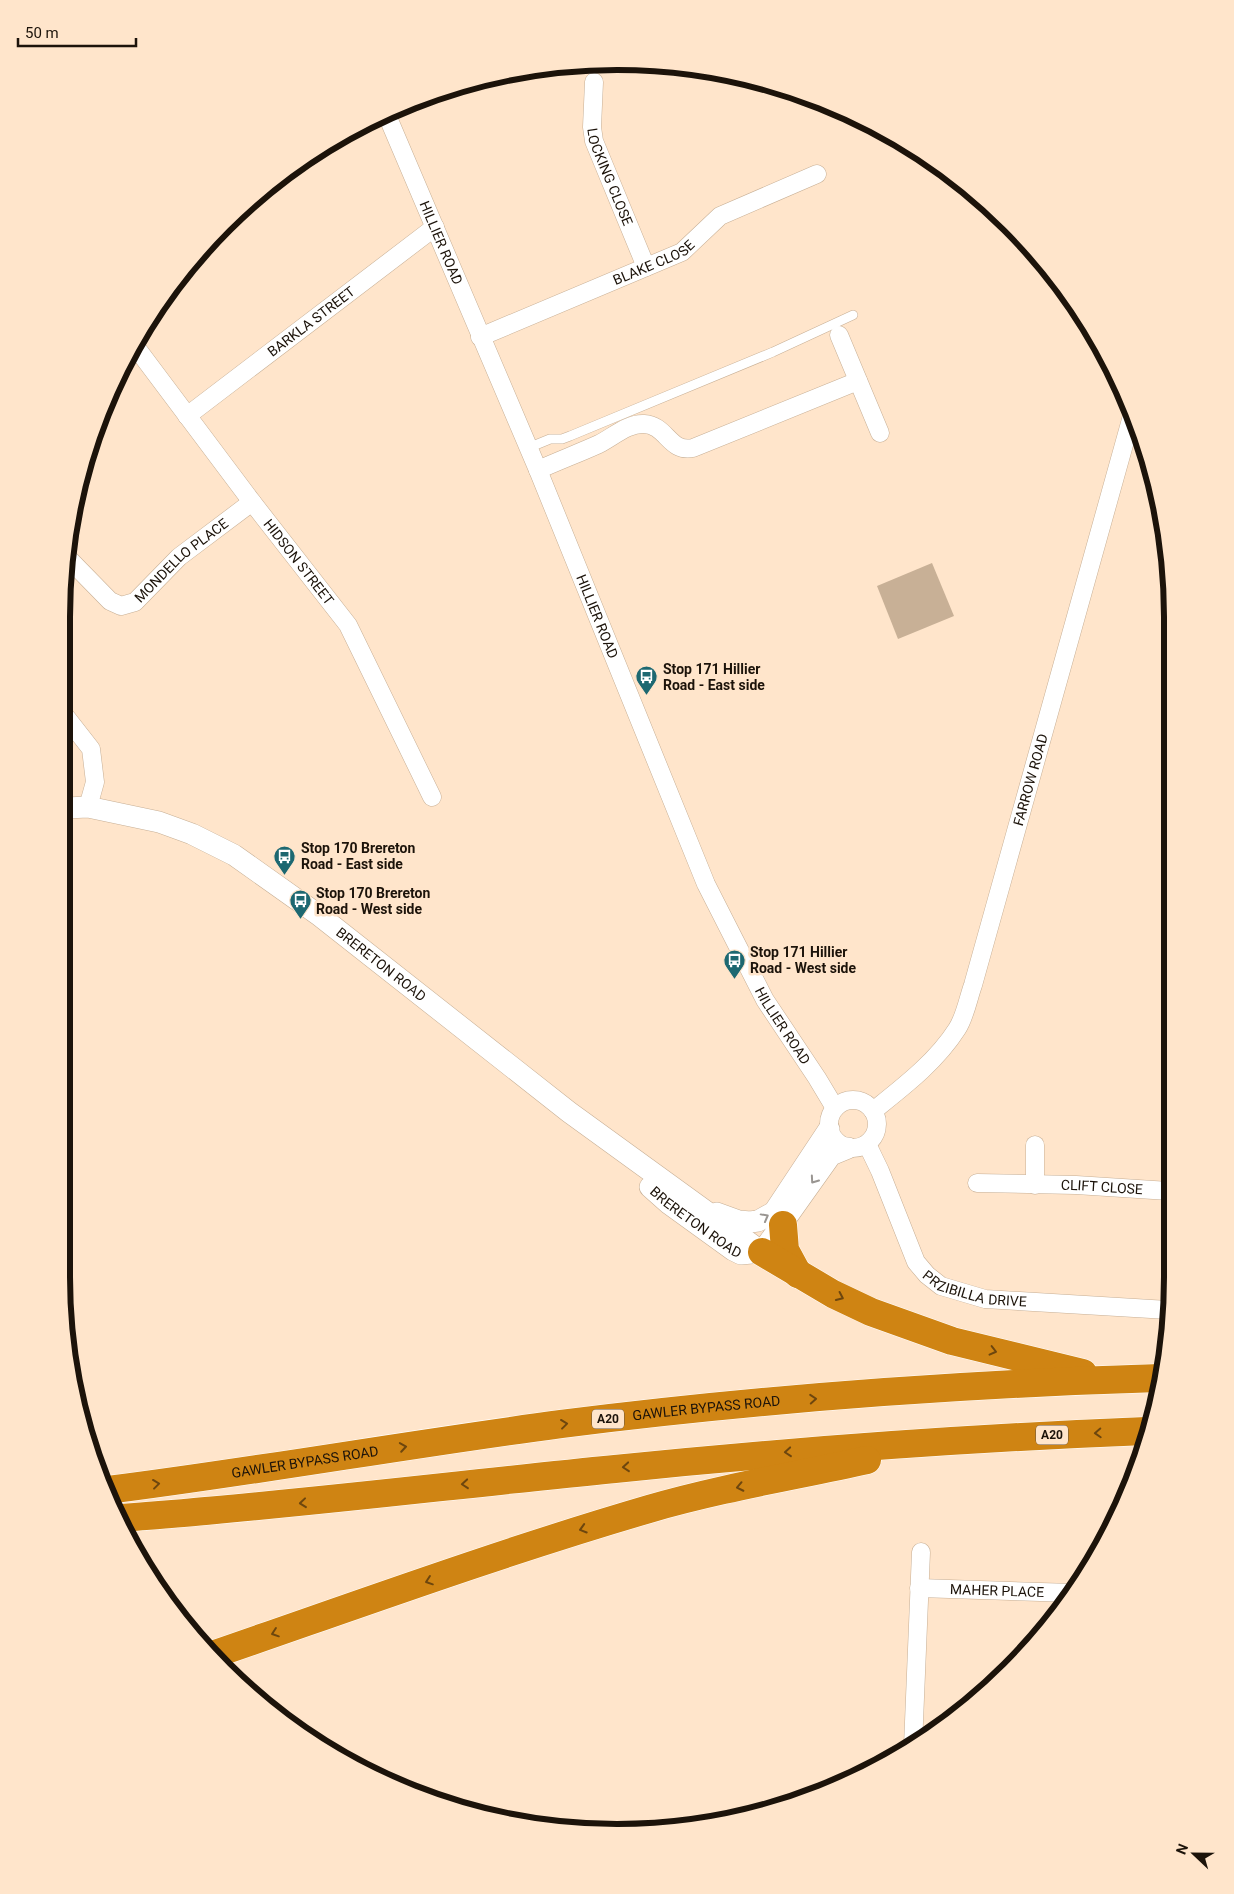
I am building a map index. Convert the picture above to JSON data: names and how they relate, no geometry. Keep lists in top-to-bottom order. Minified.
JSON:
{"streets":{"highway":["GAWLER BYPASS ROAD","A20"],"street":["LOCKING CLOSE","HILLIER ROAD","BLAKE CLOSE","BARKLA STREET","MONDELLO PLACE","HIDSON STREET","FARROW ROAD","BRERETON ROAD","CLIFT CLOSE","PRZIBILLA DRIVE","MAHER PLACE"]},"crossings":[["LOCKING CLOSE","BLAKE CLOSE"],["HILLIER ROAD","BLAKE CLOSE"],["HILLIER ROAD","BARKLA STREET"],["HILLIER ROAD","FARROW ROAD"],["HILLIER ROAD","BRERETON ROAD"],["HILLIER ROAD","PRZIBILLA DRIVE"],["BARKLA STREET","HIDSON STREET"],["MONDELLO PLACE","HIDSON STREET"],["FARROW ROAD","BRERETON ROAD"],["FARROW ROAD","PRZIBILLA DRIVE"],["BRERETON ROAD","PRZIBILLA DRIVE"]],"places":{"bus stop":["Stop 171 Hillier Road - East side","Stop 170 Brereton Road - East side","Stop 170 Brereton Road - West side","Stop 171 Hillier Road - West side"]},"scale_bar":"50 m","north":"left"}
